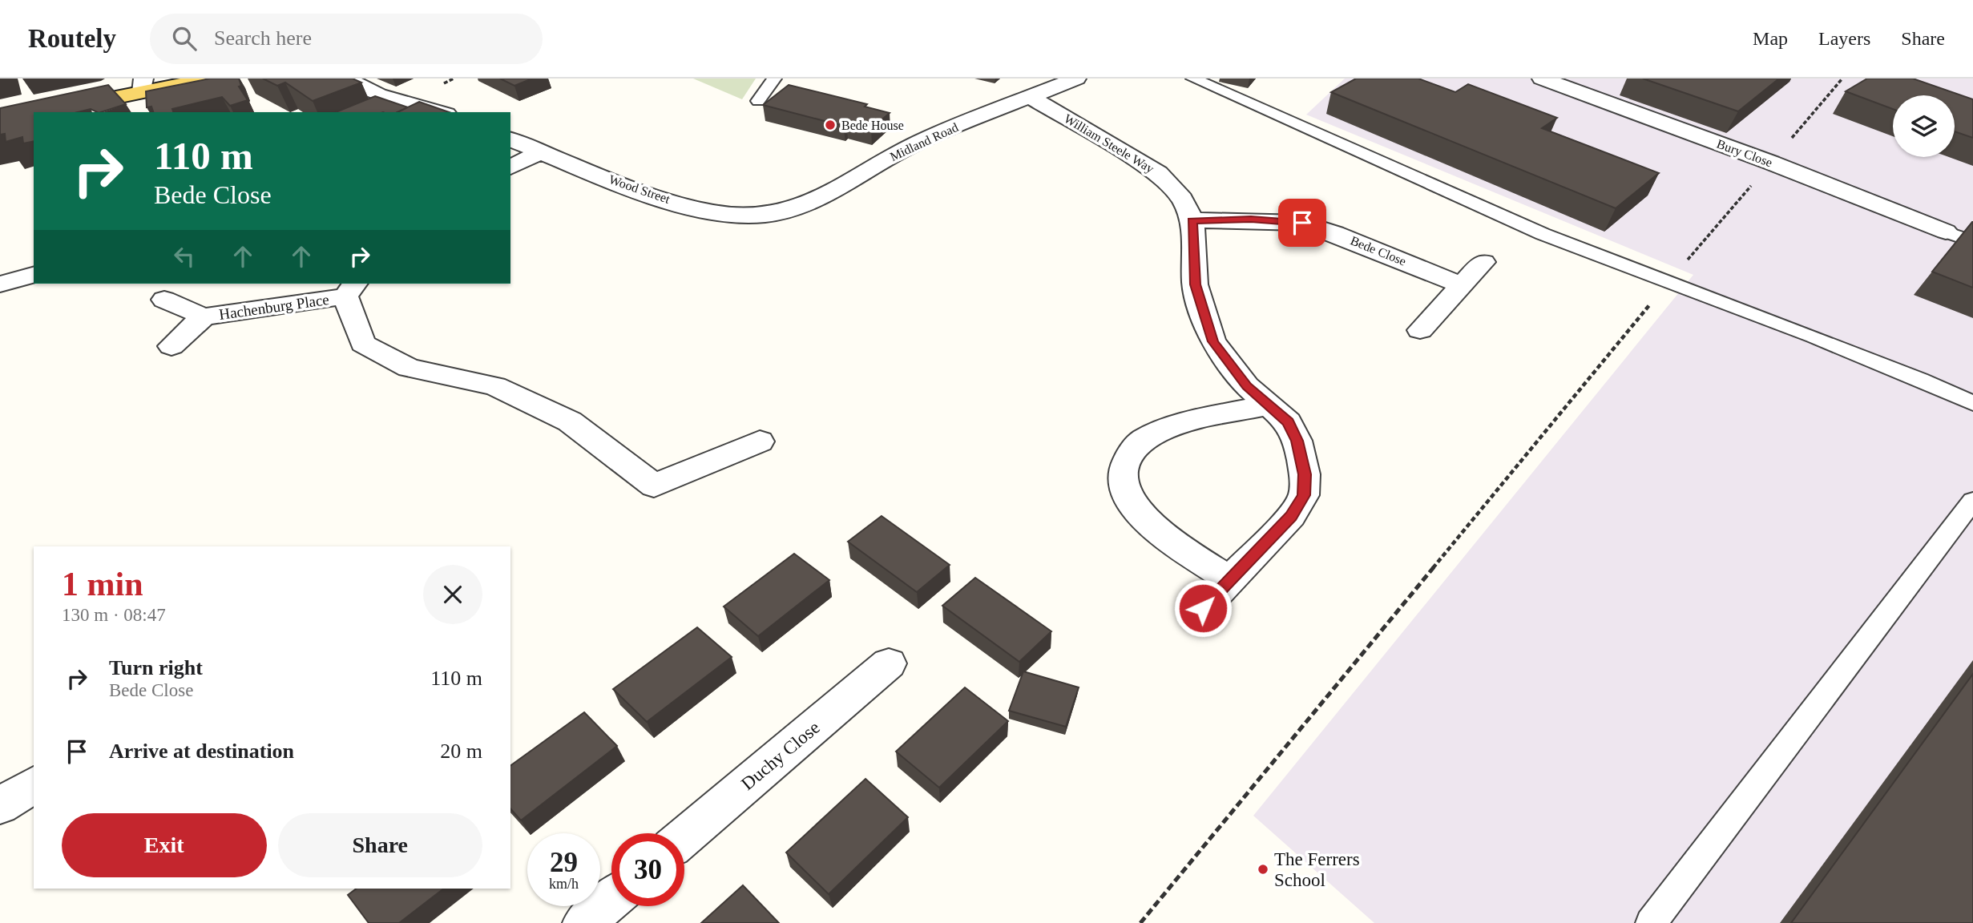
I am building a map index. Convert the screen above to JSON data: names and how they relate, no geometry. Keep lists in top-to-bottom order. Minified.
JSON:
{"streets":{"street":["Midland Road","William Steele Way","Bury Close","Wood Street","Bede Close","Hachenburg Place","Duchy Close"]},"crossings":[["Midland Road","William Steele Way"],["Midland Road","Wood Street"],["William Steele Way","Bede Close"]],"places":["Bede House","The Ferrers School"],"page":{"header":"Routely","search":"Search here","nav":["Map","Layers","Share"],"turn":["110 m","Bede Close"],"heading":["1 min","130 m · 08:47"],"list":[{"name":"Turn right","note":"Bede Close","value":"110 m"},{"name":"Arrive at destination","value":"20 m"}],"buttons":["Exit","Share"],"speed":"29 km/h","limit":"30"}}
